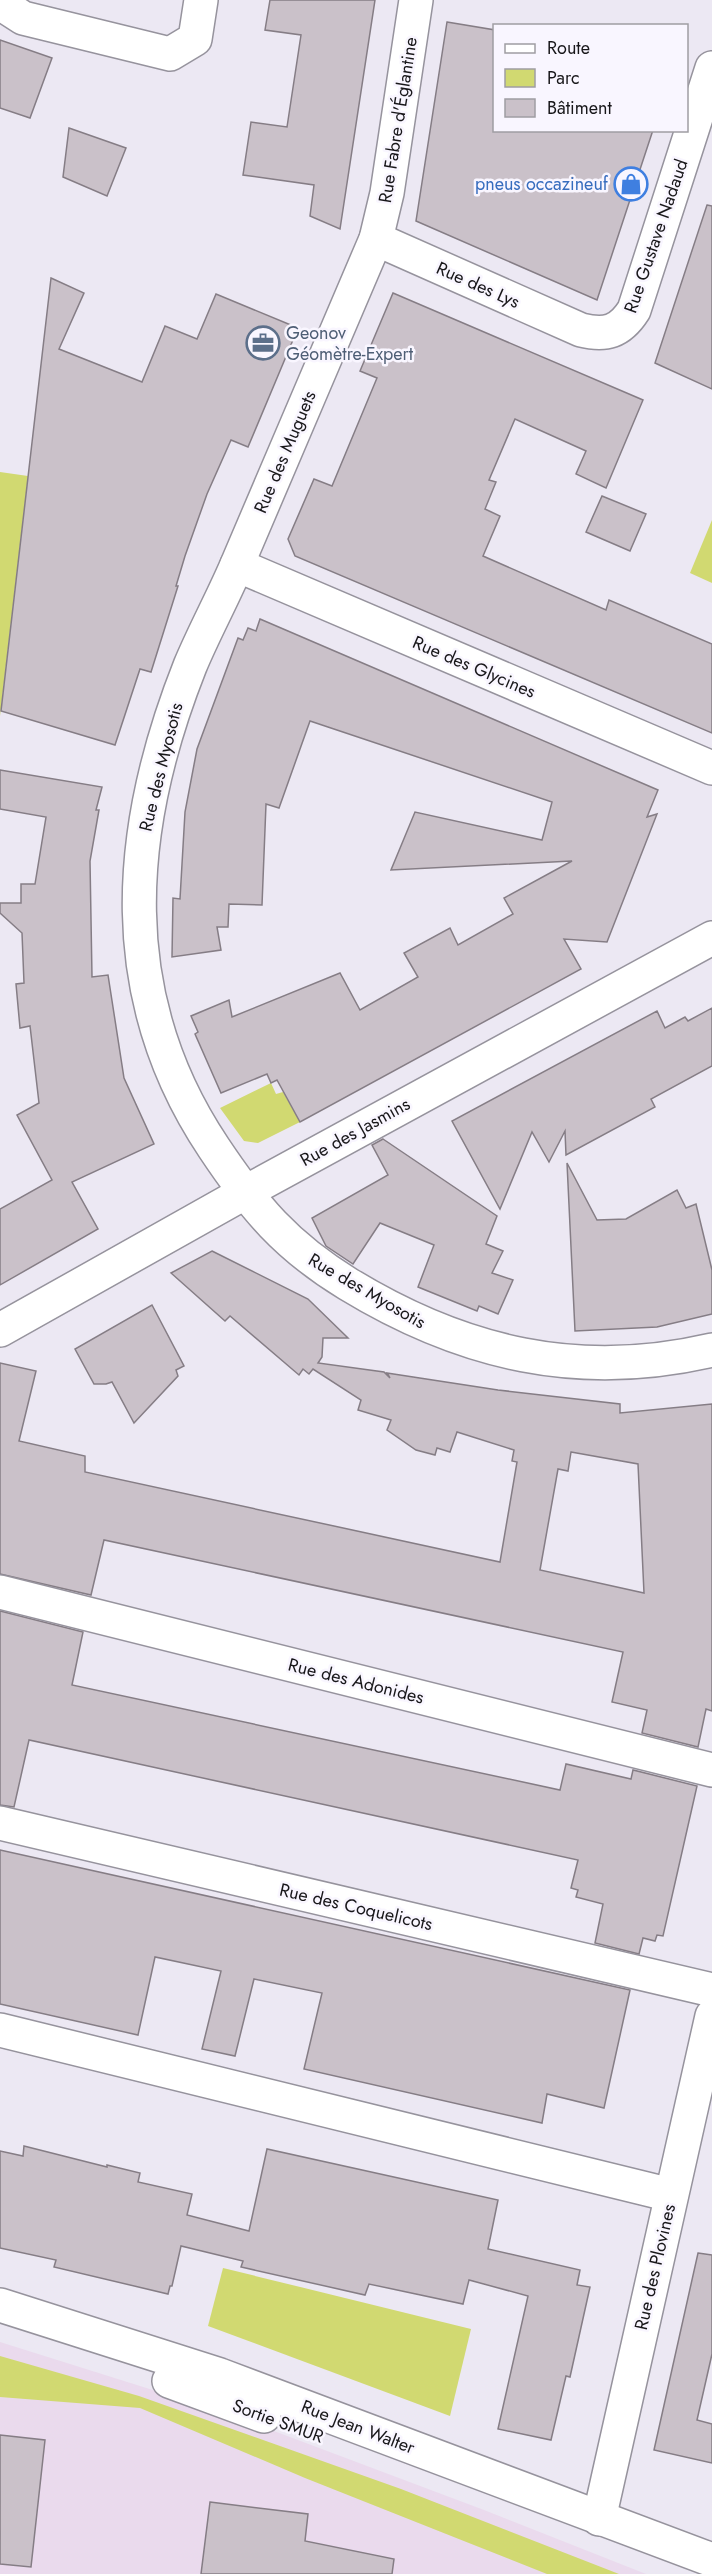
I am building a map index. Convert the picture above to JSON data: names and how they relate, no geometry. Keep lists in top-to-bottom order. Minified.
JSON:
{"streets":{"street":["Rue Fabre d'Églantine","Rue Gustave Nadaud","Rue des Lys","Rue des Muguets","Rue des Glycines","Rue des Myosotis","Rue des Jasmins","Rue des Adonides","Rue des Coquelicots","Rue des Plovines","Sortie SMUR","Rue Jean Walter"]},"crossings":[["Rue Fabre d'Églantine","Rue des Lys"],["Rue Fabre d'Églantine","Rue des Muguets"],["Rue Gustave Nadaud","Rue des Lys"],["Rue des Lys","Rue des Muguets"],["Rue des Muguets","Rue des Glycines"],["Rue des Muguets","Rue des Myosotis"],["Rue des Glycines","Rue des Myosotis"],["Rue des Myosotis","Rue des Jasmins"],["Rue des Plovines","Rue Jean Walter"]],"places":{"shop":["pneus occazineuf"],"office":["Geonov Géomètre-Expert"]},"legend":["Route","Parc","Bâtiment"]}
